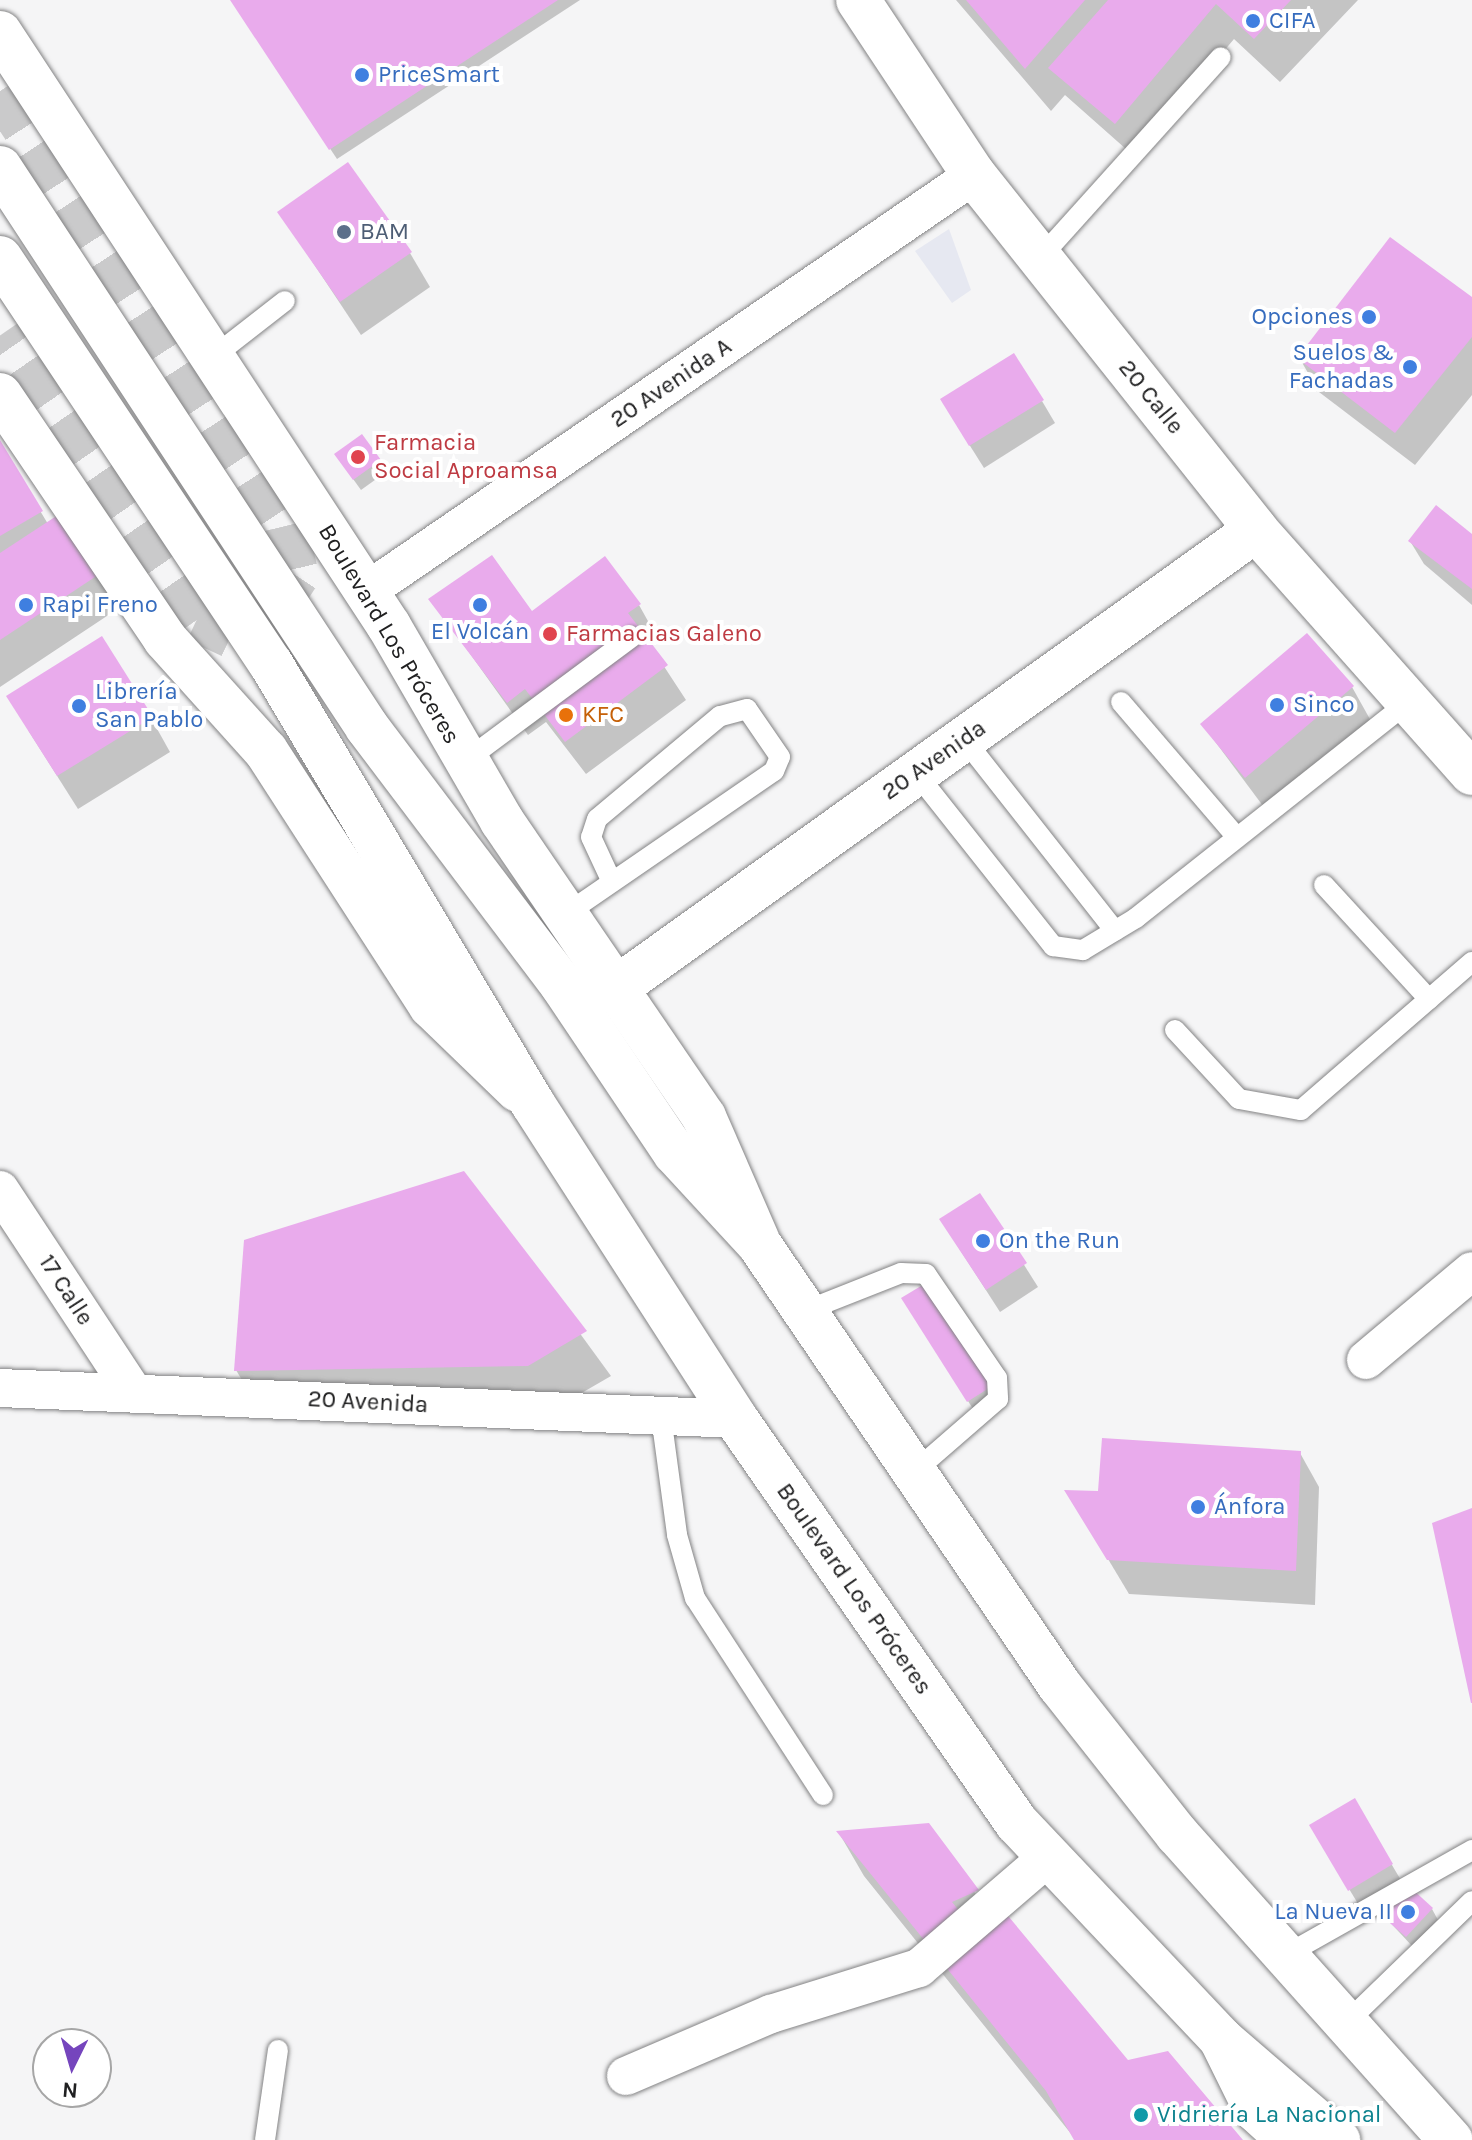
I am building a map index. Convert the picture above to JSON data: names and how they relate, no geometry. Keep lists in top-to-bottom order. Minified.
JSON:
{"streets":{"main road":["20 Calle","Boulevard Los Próceres","20 Avenida"],"street":["20 Avenida A","17 Calle"]},"crossings":[["20 Avenida A","20 Calle"],["20 Avenida A","Boulevard Los Próceres"],["20 Calle","20 Avenida"],["Boulevard Los Próceres","20 Avenida"],["20 Avenida","17 Calle"]],"places":["CIFA","PriceSmart","BAM","Opciones","Suelos & Fachadas","Farmacia Social Aproamsa","Rapi Freno","El Volcán","Farmacias Galeno","Sinco","Librería San Pablo","KFC","On the Run","Ánfora","La Nueva II","Vidriería La Nacional"],"north":"bottom"}
